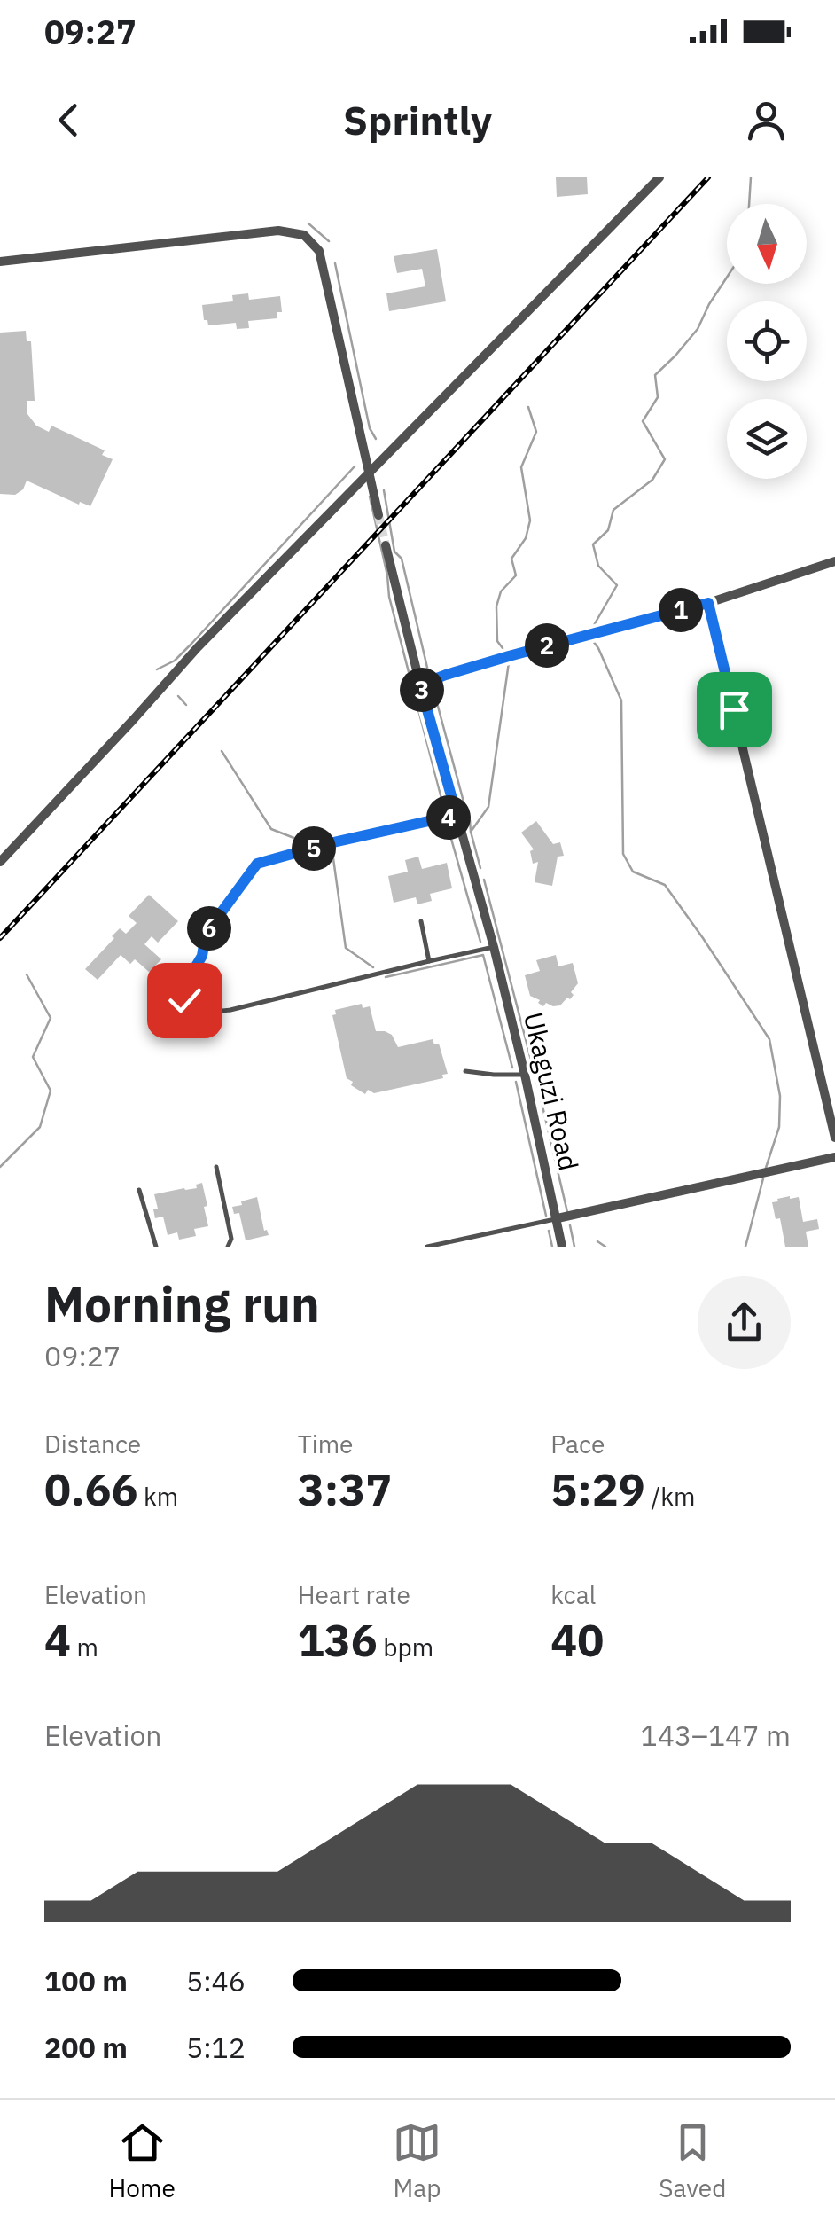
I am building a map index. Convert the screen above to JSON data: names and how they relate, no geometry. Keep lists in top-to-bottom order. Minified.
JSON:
{"streets":{"street":["Ukaguzi Road"]},"north":"bottom","page":{"status":"09:27","header":"Sprintly","pins":["1","2","3","4","5","6"],"heading":["Morning run","09:27"],"stats":[["Distance","0.66 km"],["Time","3:37"],["Pace","5:29 /km"],["Elevation","4 m"],["Heart rate","136 bpm"],["kcal","40"]],"chart":["Elevation","143–147 m"],"list":[{"name":"100 m","note":"5:46"},{"name":"200 m","note":"5:12"}],"tabs":["Home","Map","Saved"]}}
